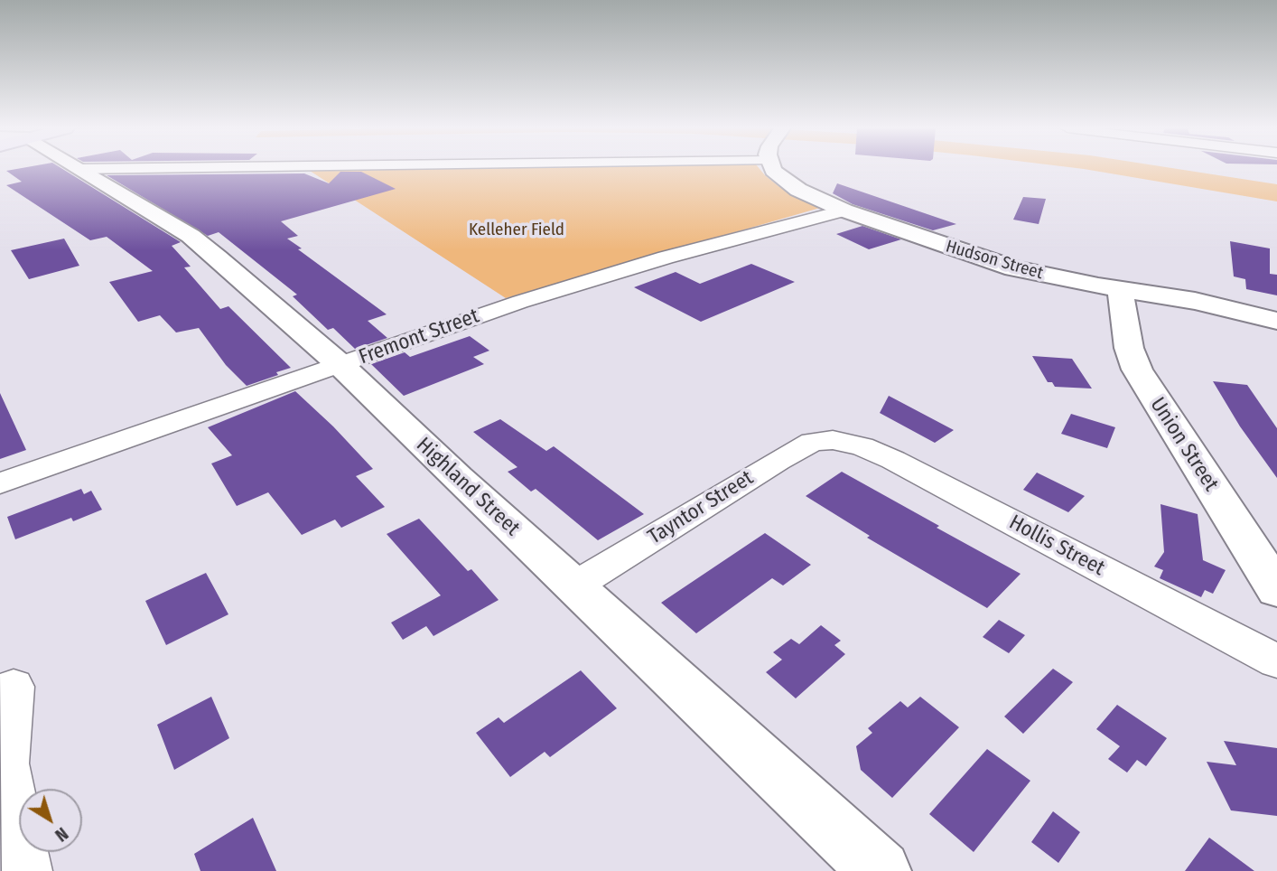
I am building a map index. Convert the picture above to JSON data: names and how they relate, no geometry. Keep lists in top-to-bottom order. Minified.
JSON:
{"streets":{"street":["Hudson Street","Fremont Street","Union Street","Highland Street","Tayntor Street","Hollis Street"]},"crossings":[["Hudson Street","Fremont Street"],["Hudson Street","Union Street"],["Fremont Street","Highland Street"],["Highland Street","Tayntor Street"],["Tayntor Street","Hollis Street"]],"parks":["Kelleher Field"],"north":"bottom right"}
